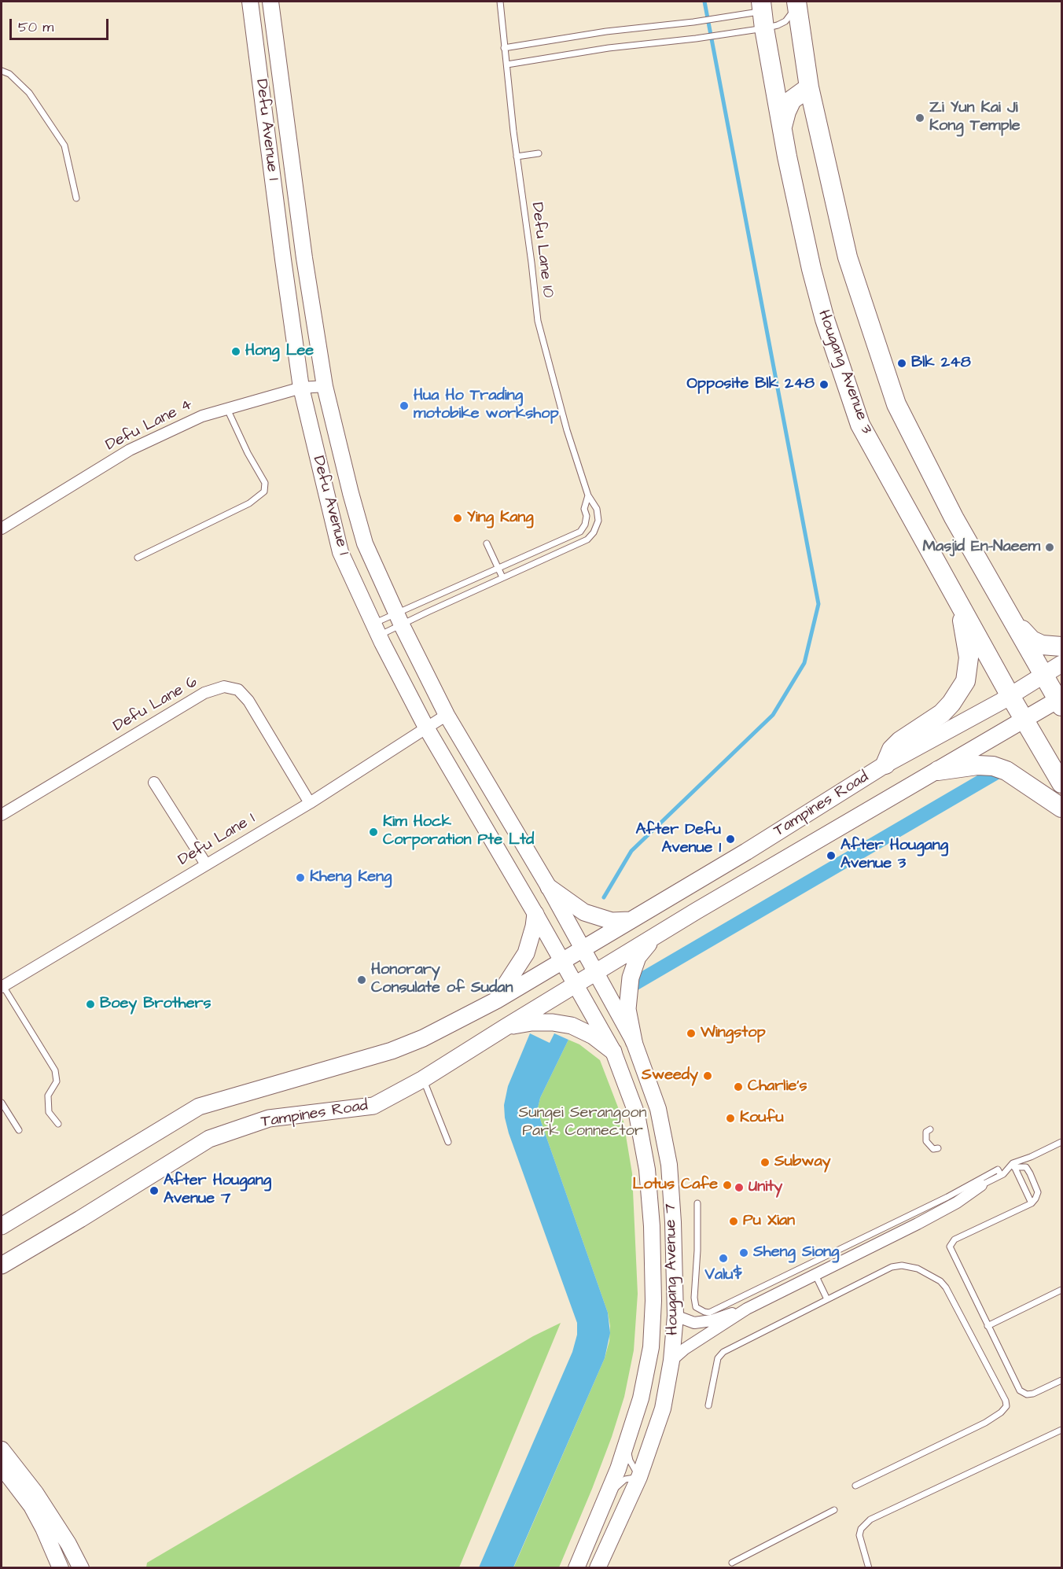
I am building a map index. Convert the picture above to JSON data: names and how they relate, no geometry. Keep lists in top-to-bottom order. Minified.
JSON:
{"streets":{"highway":["Hougang Avenue 3"],"main road":["Defu Avenue 1","Tampines Road","Hougang Avenue 7"],"street":["Defu Lane 4","Defu Lane 6","Defu Lane 1"],"lane":["Defu Lane 10"]},"crossings":[["Defu Avenue 1","Defu Lane 10"],["Defu Avenue 1","Defu Lane 4"],["Defu Avenue 1","Tampines Road"],["Defu Avenue 1","Defu Lane 1"],["Hougang Avenue 3","Tampines Road"],["Defu Lane 6","Defu Lane 1"],["Tampines Road","Hougang Avenue 7"]],"parks":["Sungei Serangoon Park Connector"],"places":["Zi Yun Kai Ji Kong Temple","Hong Lee","Blk 248","Opposite Blk 248","Hua Ho Trading motobike workshop","Ying Kang","Masjid En-Naeem","Kim Hock Corporation Pte Ltd","After Defu Avenue 1","After Hougang Avenue 3","Kheng Keng","Honorary Consulate of Sudan","Boey Brothers","Wingstop","Sweedy","Charlie's","Koufu","Subway","Lotus Cafe","Unity","After Hougang Avenue 7","Pu Xian","Sheng Siong","Valu$"],"scale_bar":"50 m"}
